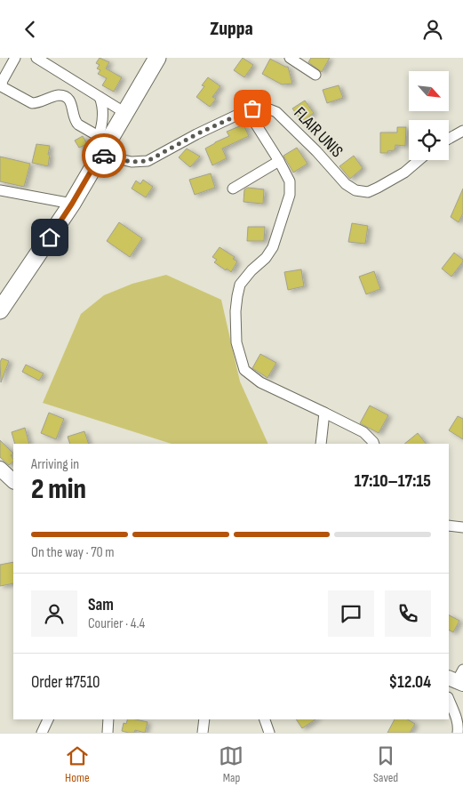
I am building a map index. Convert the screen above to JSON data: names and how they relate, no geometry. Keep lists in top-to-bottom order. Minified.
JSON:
{"streets":{"street":["FLAIR UNIS"]},"north":"bottom right","page":{"header":"Zuppa","heading":["2 min","Arriving in","17:10–17:15"],"panel":["Sam","Courier · 4.4","Order #7510","$12.04"],"bar":"On the way · 70 m","tabs":["Home","Map","Saved"]}}
